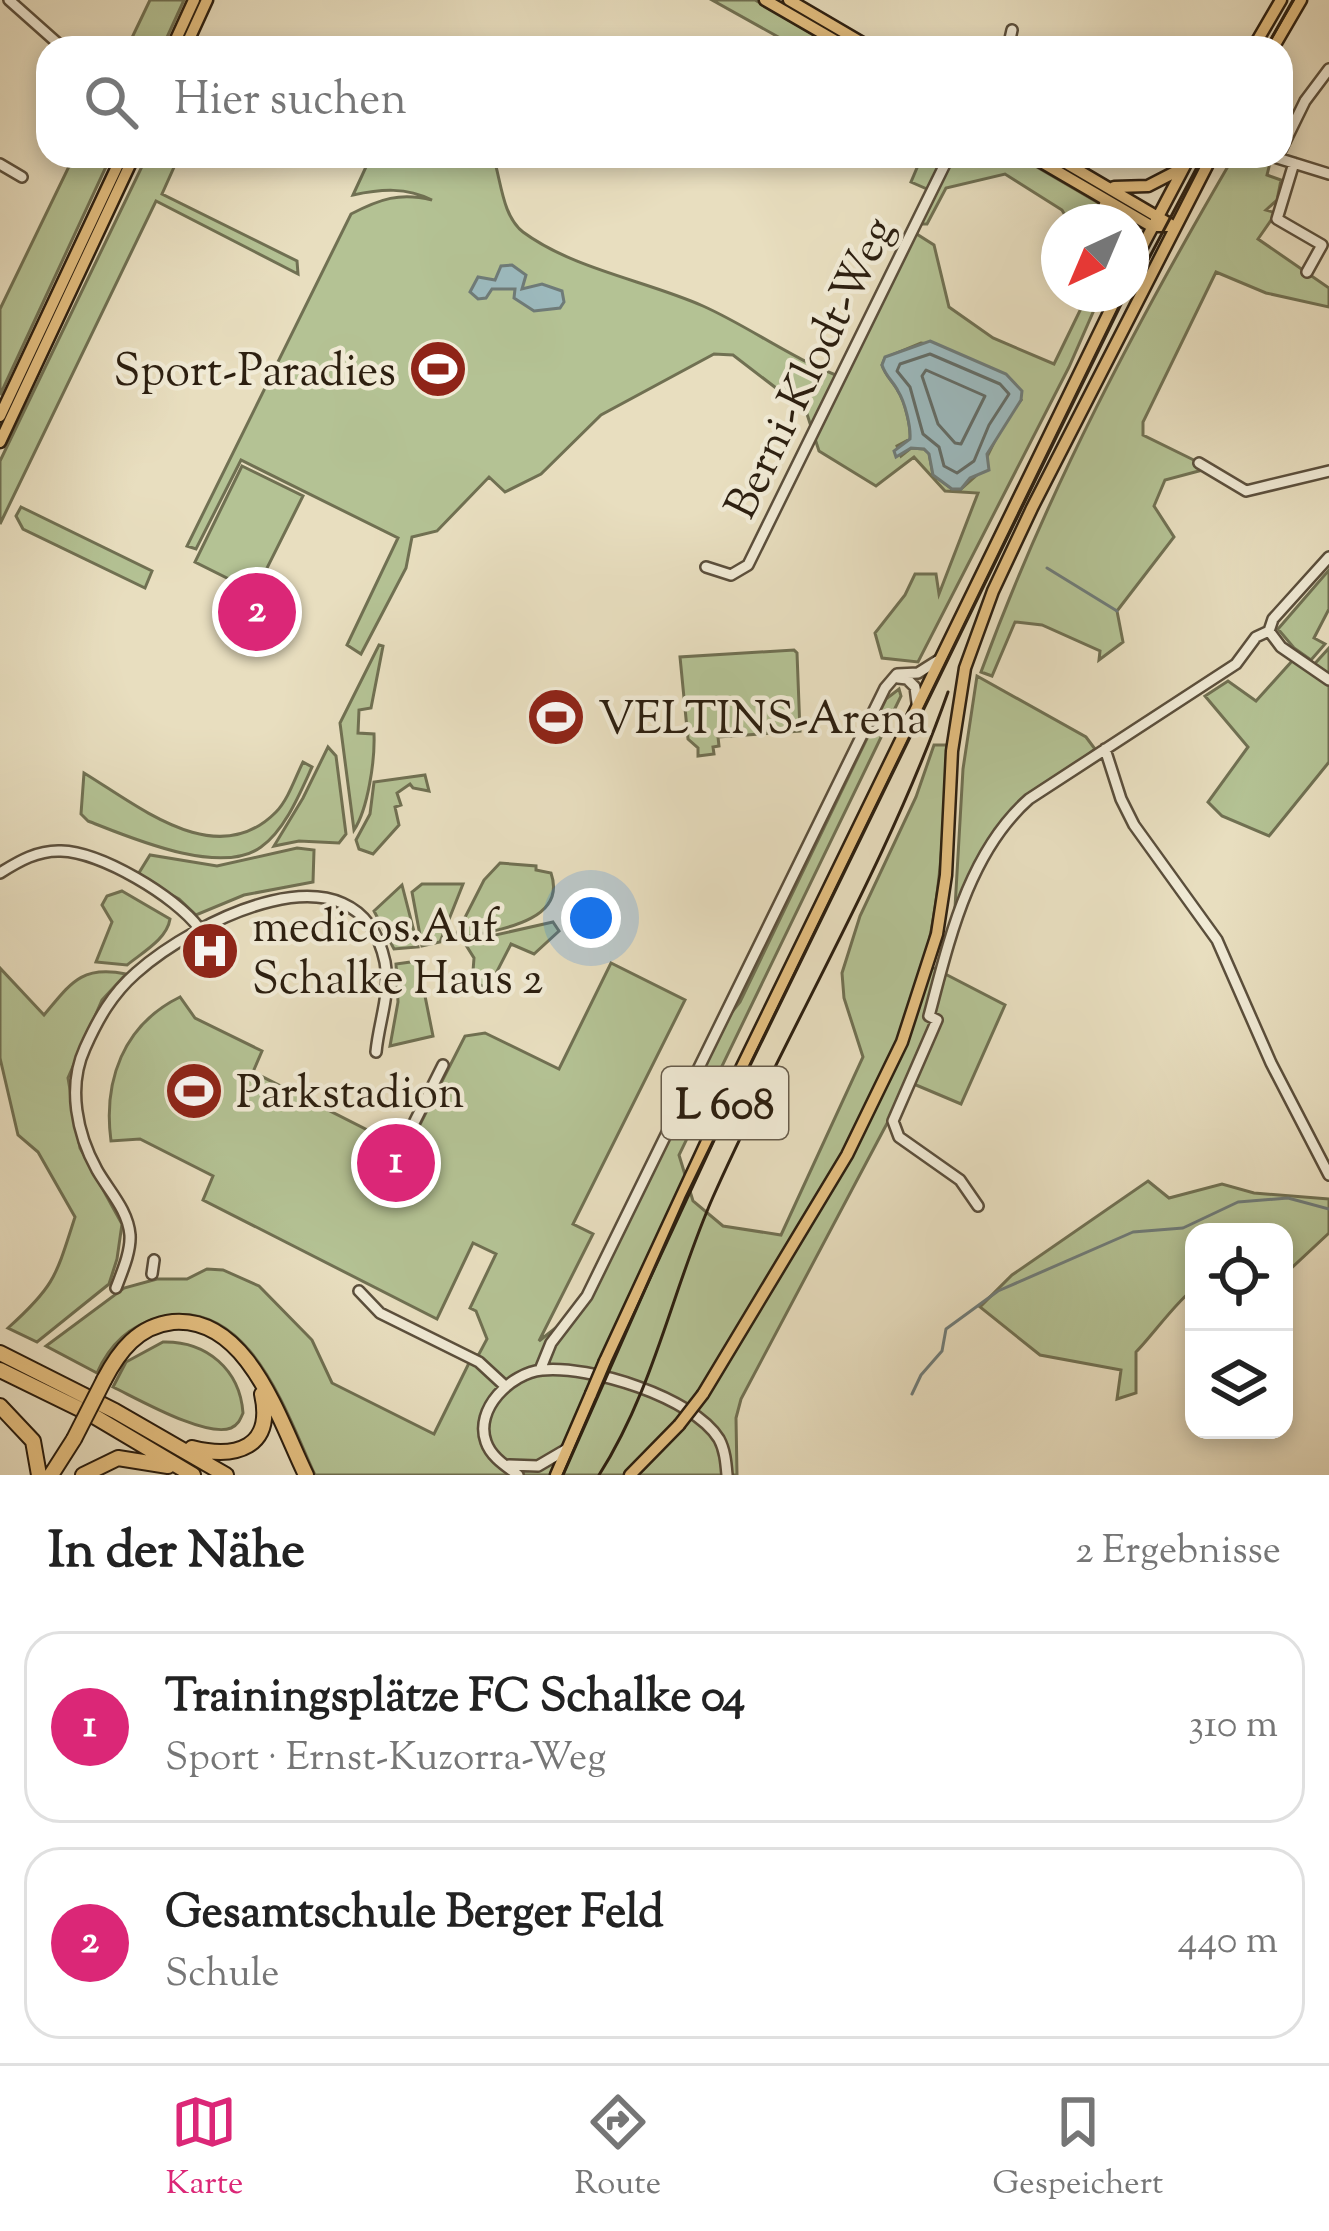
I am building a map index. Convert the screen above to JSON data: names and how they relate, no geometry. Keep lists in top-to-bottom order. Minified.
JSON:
{"streets":{"main road":["L 608"],"street":["Berni-Klodt-Weg"]},"places":{"sports":["Sport-Paradies","VELTINS-Arena","Parkstadion"],"hospital":["medicos.Auf Schalke Haus 2"]},"north":"bottom left","page":{"search":"Hier suchen","pins":["2","1"],"heading":["In der Nähe","2 Ergebnisse"],"list":[{"mark":"1","name":"Trainingsplätze FC Schalke 04","note":"Sport · Ernst-Kuzorra-Weg","value":"310 m"},{"mark":"2","name":"Gesamtschule Berger Feld","note":"Schule","value":"440 m"}],"nav":["Karte","Route","Gespeichert"]}}
